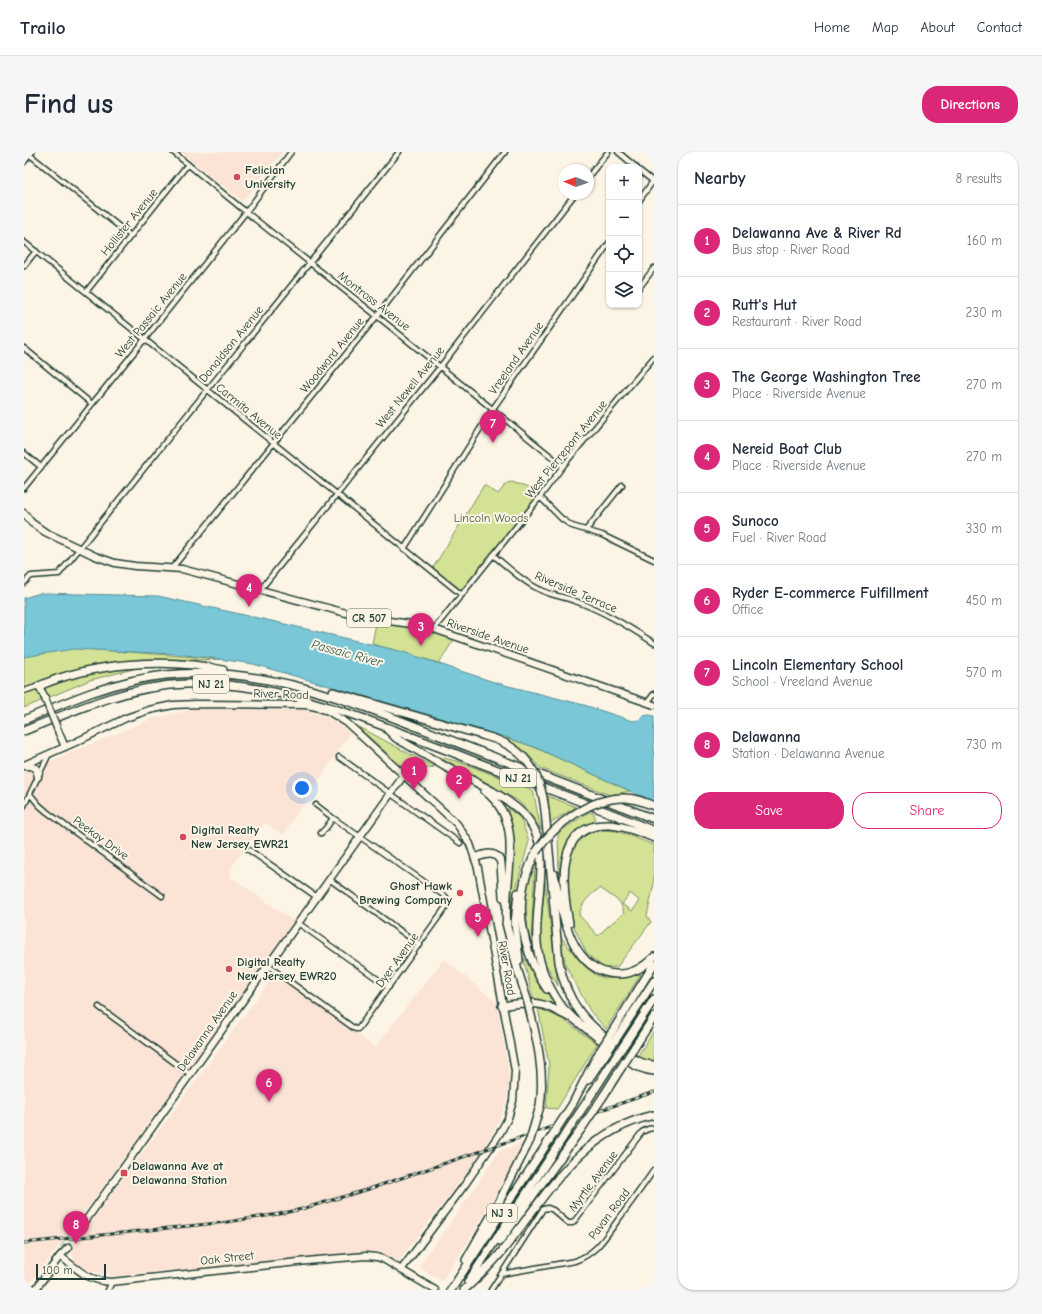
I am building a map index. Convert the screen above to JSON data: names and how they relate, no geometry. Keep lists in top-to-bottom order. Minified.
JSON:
{"streets":{"highway":["NJ 21","NJ 3"],"street":["Hollister Avenue","Montross Avenue","West Passaic Avenue","Donaldson Avenue","Woodward Avenue","Vreeland Avenue","West Newell Avenue","Carmita Avenue","West Pierrepont Avenue","Riverside Terrace","CR 507","Riverside Avenue","River Road","Peekay Drive","Dyer Avenue","Delawanna Avenue","Myrtle Avenue","Pavan Road","Oak Street"]},"crossings":[["Hollister Avenue","Montross Avenue"],["Hollister Avenue","Carmita Avenue"],["Montross Avenue","West Passaic Avenue"],["Montross Avenue","Donaldson Avenue"],["Montross Avenue","Woodward Avenue"],["Montross Avenue","Vreeland Avenue"],["Montross Avenue","West Newell Avenue"],["Montross Avenue","West Pierrepont Avenue"],["West Passaic Avenue","Carmita Avenue"],["Donaldson Avenue","Carmita Avenue"],["Donaldson Avenue","CR 507"],["Donaldson Avenue","Riverside Avenue"],["Woodward Avenue","Carmita Avenue"],["Woodward Avenue","Riverside Avenue"],["Vreeland Avenue","Carmita Avenue"],["West Newell Avenue","Carmita Avenue"],["West Newell Avenue","Riverside Avenue"],["Carmita Avenue","West Pierrepont Avenue"],["West Pierrepont Avenue","Riverside Terrace"],["West Pierrepont Avenue","Riverside Avenue"],["CR 507","Riverside Avenue"],["River Road","Delawanna Avenue"],["River Road","Oak Street"],["Dyer Avenue","Delawanna Avenue"],["Myrtle Avenue","Pavan Road"]],"water":["Passaic River"],"parks":["Lincoln Woods"],"places":{"other":["Felician University","Digital Realty New Jersey EWR21","Ghost Hawk Brewing Company","Digital Realty New Jersey EWR20"],"transit":["Delawanna Ave at Delawanna Station"]},"scale_bar":"100 m","north":"left","page":{"header":"Trailo","nav":["Home","Map","About","Contact"],"buttons":["Directions",["Save","Share"]],"title":"Find us","heading":["Nearby","8 results"],"map_buttons":["+","−"],"list":[{"mark":"1","name":"Delawanna Ave & River Rd","note":"Bus stop · River Road","value":"160 m"},{"mark":"2","name":"Rutt's Hut","note":"Restaurant · River Road","value":"230 m"},{"mark":"3","name":"The George Washington Tree","note":"Place · Riverside Avenue","value":"270 m"},{"mark":"4","name":"Nereid Boat Club","note":"Place · Riverside Avenue","value":"270 m"},{"mark":"5","name":"Sunoco","note":"Fuel · River Road","value":"330 m"},{"mark":"6","name":"Ryder E-commerce Fulfillment","note":"Office","value":"450 m"},{"mark":"7","name":"Lincoln Elementary School","note":"School · Vreeland Avenue","value":"570 m"},{"mark":"8","name":"Delawanna","note":"Station · Delawanna Avenue","value":"730 m"}],"pins":["7","4","3","1","2","5","6","8"],"scale":"100 m"}}
